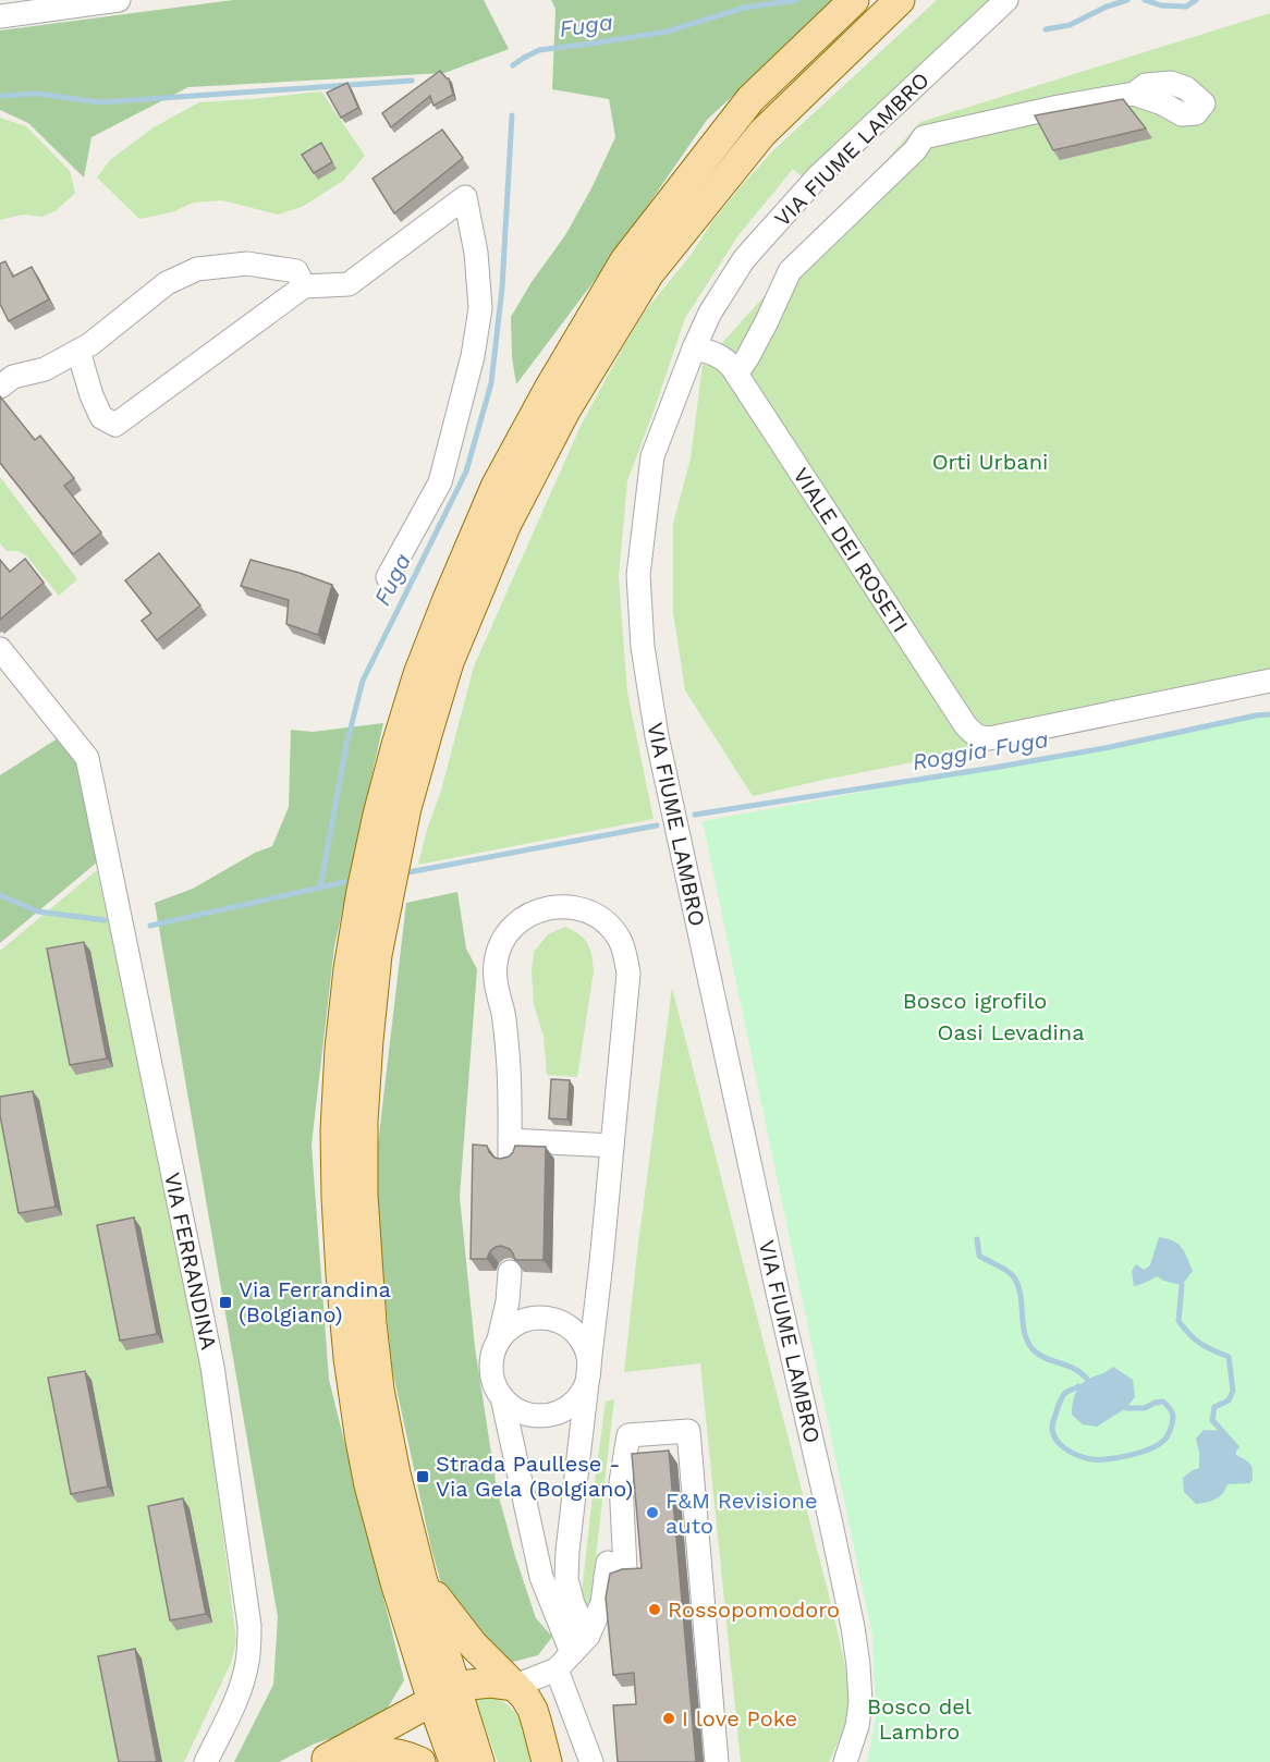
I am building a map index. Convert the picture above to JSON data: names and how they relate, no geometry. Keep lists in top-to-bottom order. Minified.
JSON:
{"streets":{"street":["VIA FIUME LAMBRO","VIALE DEI ROSETI","VIA FERRANDINA"]},"crossings":[["VIA FIUME LAMBRO","VIALE DEI ROSETI"]],"water":["Fuga","Roggia Fuga"],"parks":["Orti Urbani","Bosco igrofilo","Oasi Levadina","Bosco del Lambro"],"places":{"transit":["Via Ferrandina (Bolgiano)","Strada Paullese - Via Gela (Bolgiano)"],"other":["F&M Revisione auto","Rossopomodoro","I love Poke"]}}
